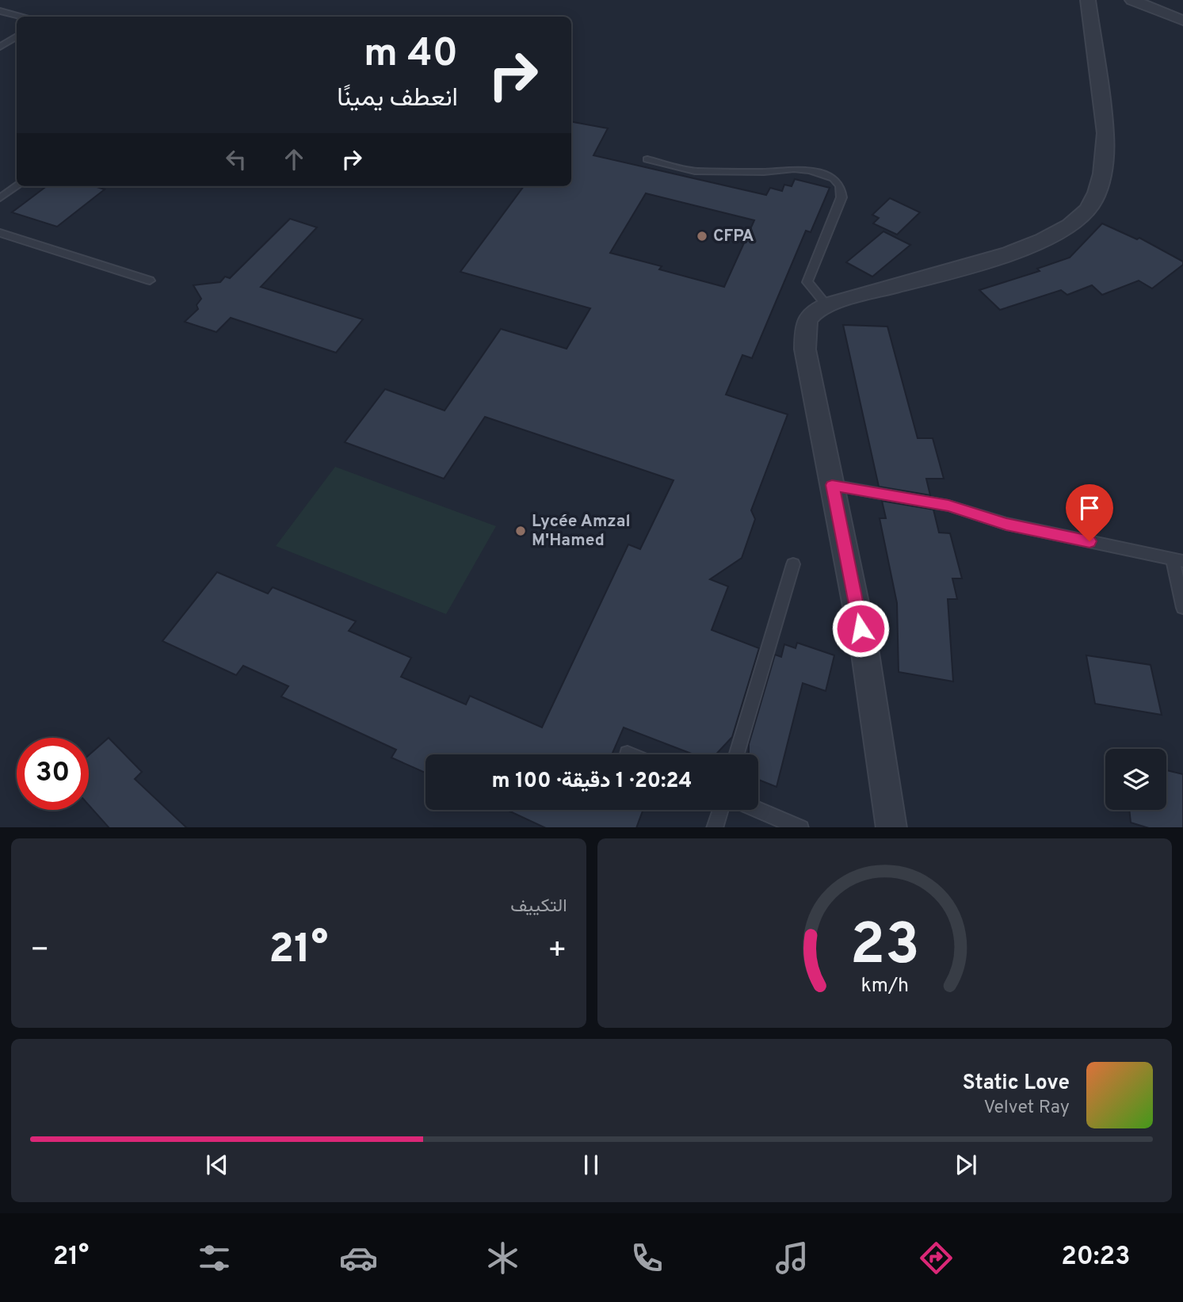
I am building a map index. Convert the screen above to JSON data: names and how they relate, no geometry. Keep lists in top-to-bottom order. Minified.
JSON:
{"places":["CFPA","Lycée Amzal M'Hamed"],"page":{"turn":["40 m","انعطف يمينًا"],"limit":"30","trip":"20:24 · 1 دقيقة · 100 m","tile":"التكييف","heat":["−","21°","+"],"song":["Static Love","Velvet Ray"],"tabs":["20:23","21°"],"gauge":["23","km/h"]}}
